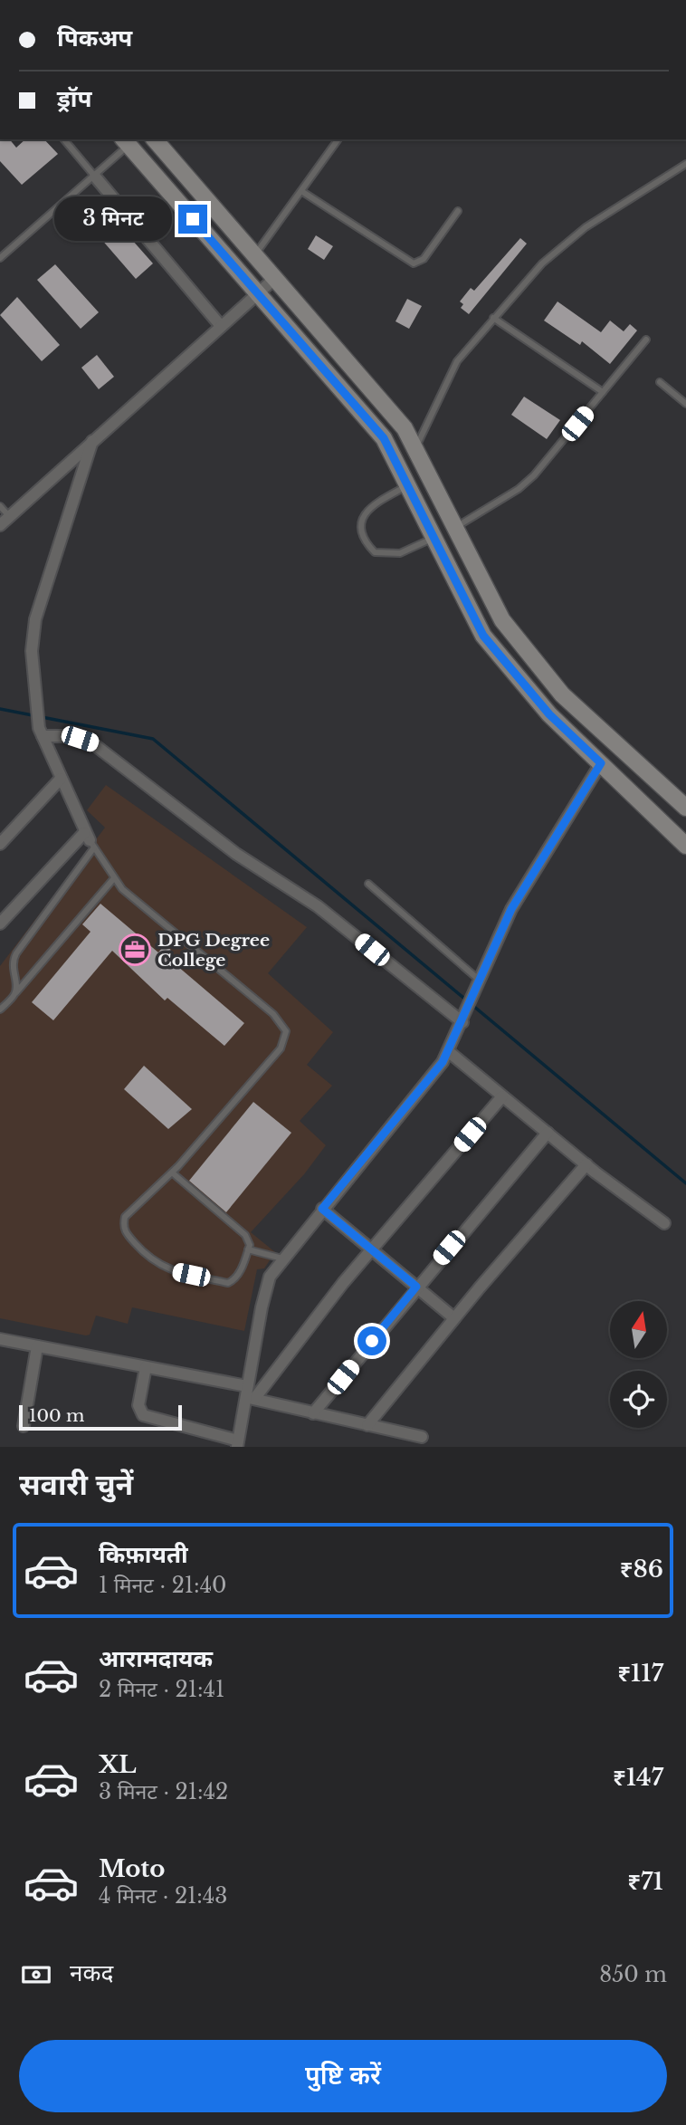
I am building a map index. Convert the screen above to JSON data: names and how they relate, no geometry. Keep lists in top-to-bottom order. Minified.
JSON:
{"places":{"office":["DPG Degree College"]},"scale_bar":"100 m","north":"top","page":{"banner":["पिकअप","ड्रॉप"],"bubble":"3 मिनट","scale":"100 m","heading":"सवारी चुनें","list":[{"name":"किफ़ायती","note":"1 मिनट · 21:40","value":"₹86"},{"name":"आरामदायक","note":"2 मिनट · 21:41","value":"₹117"},{"name":"XL","note":"3 मिनट · 21:42","value":"₹147"},{"name":"Moto","note":"4 मिनट · 21:43","value":"₹71"}],"pay":["नकद","850 m"],"buttons":"पुष्टि करें"}}
